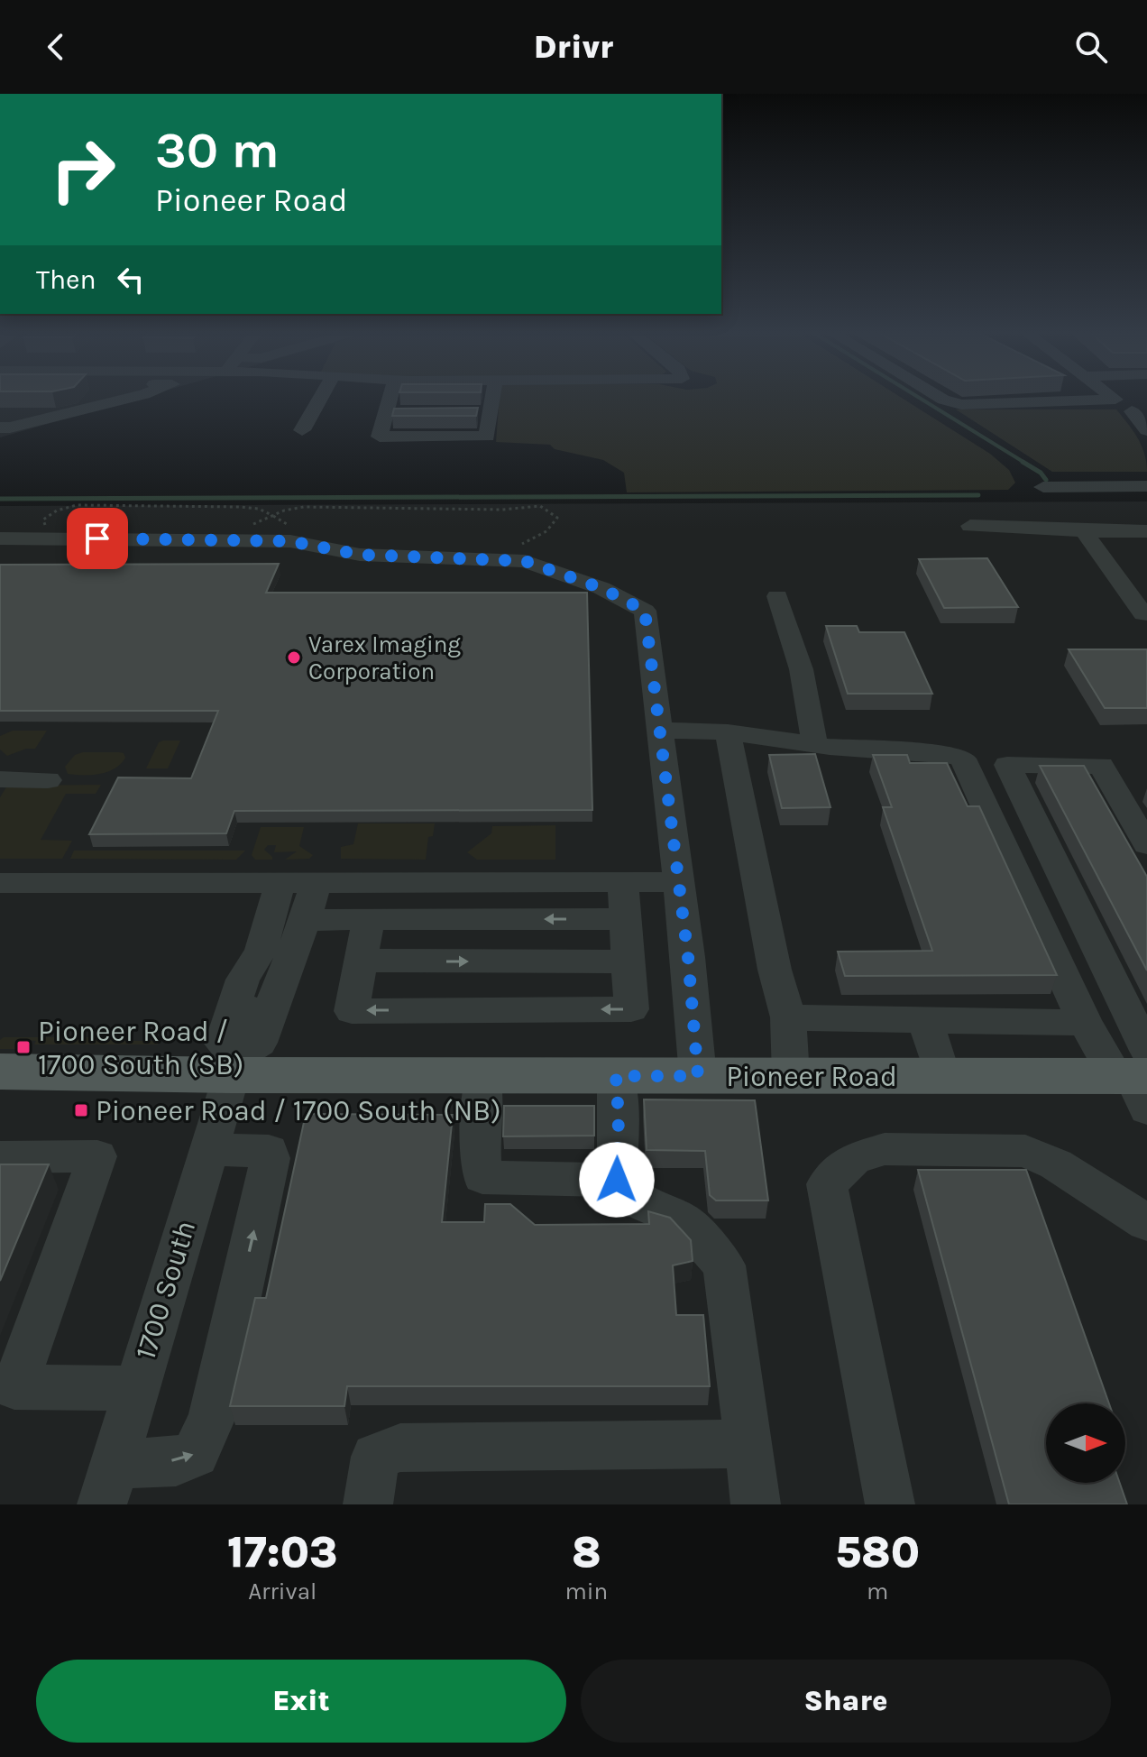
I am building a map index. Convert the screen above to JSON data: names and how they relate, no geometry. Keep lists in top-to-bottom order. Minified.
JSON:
{"streets":{"main road":["Pioneer Road"],"street":["1700 South"]},"crossings":[["Pioneer Road","1700 South"]],"places":{"other":["Varex Imaging Corporation"],"transit":["Pioneer Road / 1700 South (SB)","Pioneer Road / 1700 South (NB)"]},"north":"right","page":{"header":"Drivr","turn":["30 m","Pioneer Road"],"then":"Then","eta":["17:03","Arrival","8","min","580","m"],"buttons":["Exit","Share"]}}
